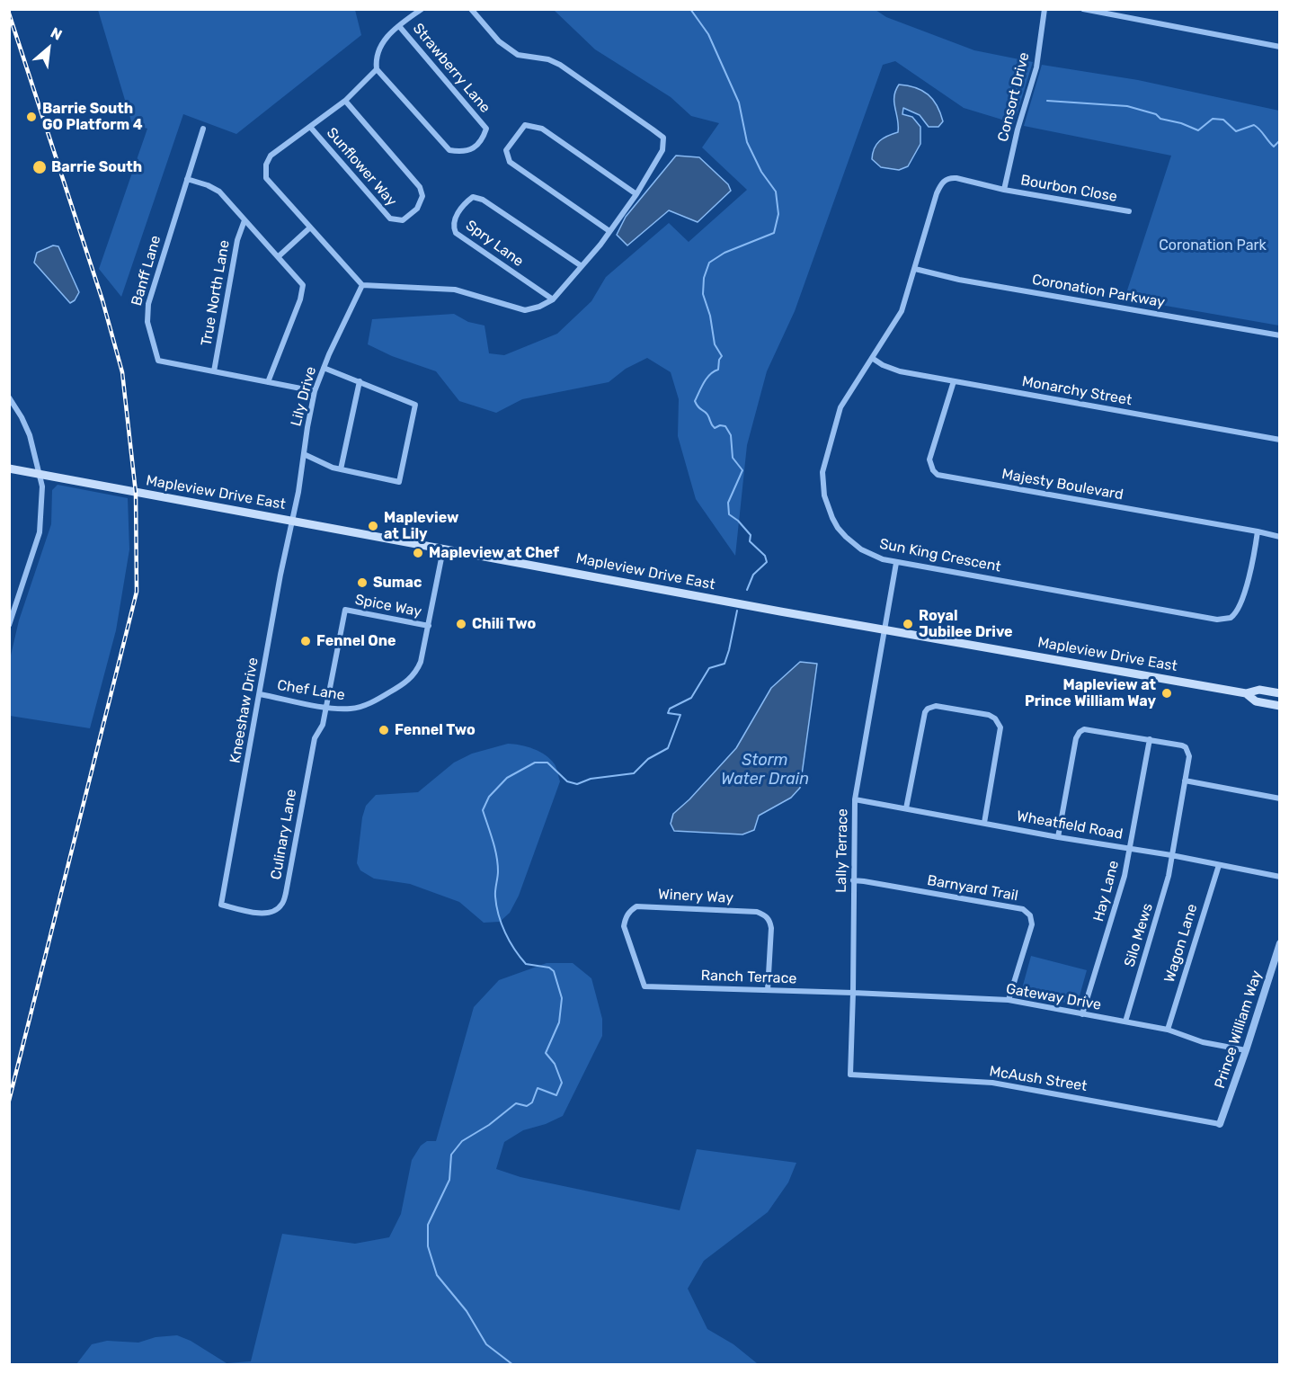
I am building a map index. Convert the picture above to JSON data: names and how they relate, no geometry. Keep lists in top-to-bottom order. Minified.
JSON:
{"streets":{"main road":["Mapleview Drive East"],"street":["Strawberry Lane","Consort Drive","Sunflower Way","Bourbon Close","Spry Lane","Banff Lane","Coronation Parkway","True North Lane","Monarchy Street","Lily Drive","Majesty Boulevard","Sun King Crescent","Spice Way","Chef Lane","Kneeshaw Drive","Wheatfield Road","Culinary Lane","Lally Terrace","Barnyard Trail","Hay Lane","Winery Way","Silo Mews","Wagon Lane","Ranch Terrace","Gateway Drive","Prince William Way","McAush Street"]},"crossings":[["Consort Drive","Bourbon Close"],["Consort Drive","Sun King Crescent"],["Bourbon Close","Sun King Crescent"],["Banff Lane","True North Lane"],["Banff Lane","Lily Drive"],["Coronation Parkway","Sun King Crescent"],["Monarchy Street","Majesty Boulevard"],["Monarchy Street","Sun King Crescent"],["Lily Drive","Mapleview Drive East"],["Lily Drive","Kneeshaw Drive"],["Majesty Boulevard","Sun King Crescent"],["Mapleview Drive East","Chef Lane"],["Mapleview Drive East","Kneeshaw Drive"],["Mapleview Drive East","Lally Terrace"],["Spice Way","Chef Lane"],["Spice Way","Culinary Lane"],["Chef Lane","Kneeshaw Drive"],["Chef Lane","Culinary Lane"],["Kneeshaw Drive","Culinary Lane"],["Wheatfield Road","Lally Terrace"],["Wheatfield Road","Hay Lane"],["Wheatfield Road","Silo Mews"],["Wheatfield Road","Wagon Lane"],["Lally Terrace","Barnyard Trail"],["Lally Terrace","Ranch Terrace"],["Lally Terrace","Gateway Drive"],["Lally Terrace","McAush Street"],["Barnyard Trail","Gateway Drive"],["Hay Lane","Silo Mews"],["Hay Lane","Gateway Drive"],["Winery Way","Ranch Terrace"],["Silo Mews","Gateway Drive"],["Wagon Lane","Gateway Drive"],["Ranch Terrace","Gateway Drive"],["Gateway Drive","Prince William Way"],["Prince William Way","McAush Street"]],"water":["Storm Water Drain"],"parks":["Coronation Park"],"places":["Barrie South GO Platform 4","Barrie South","Mapleview at Lily","Mapleview at Chef","Sumac","Chili Two","Royal Jubilee Drive","Fennel One","Mapleview at Prince William Way","Fennel Two"],"north":"top right"}
